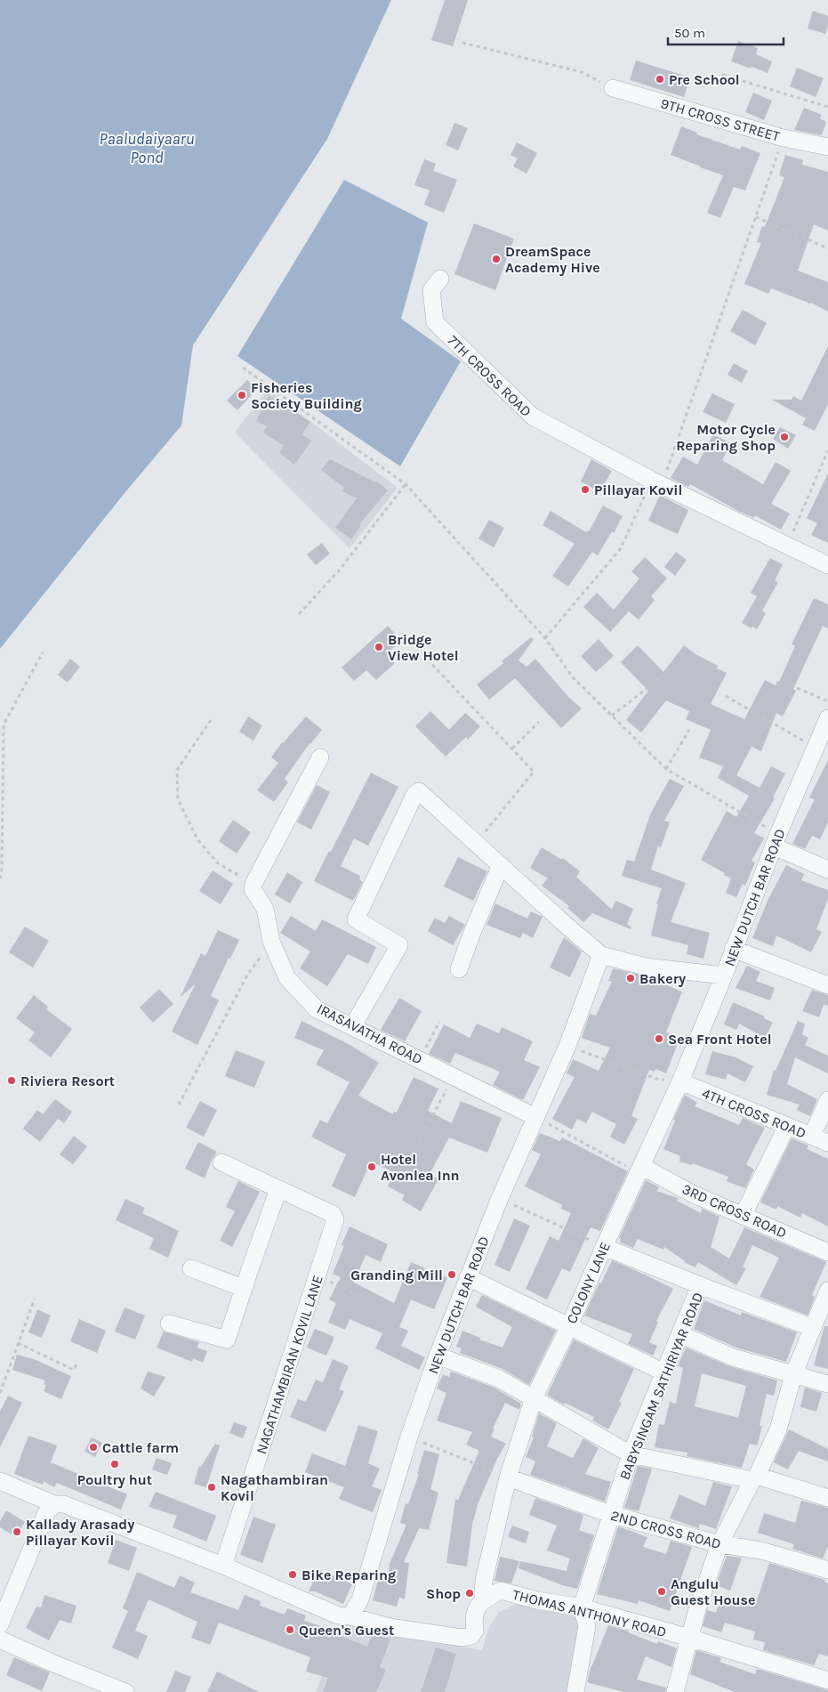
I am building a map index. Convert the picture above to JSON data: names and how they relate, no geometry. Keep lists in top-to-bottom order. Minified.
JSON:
{"streets":{"street":["9TH CROSS STREET","7TH CROSS ROAD","NEW DUTCH BAR ROAD","IRASAVATHA ROAD","4TH CROSS ROAD","3RD CROSS ROAD","COLONY LANE","NAGATHAMBIRAN KOVIL LANE","BABYSINGAM SATHIRIYAR ROAD","2ND CROSS ROAD","THOMAS ANTHONY ROAD"]},"crossings":[["NEW DUTCH BAR ROAD","IRASAVATHA ROAD"],["NEW DUTCH BAR ROAD","COLONY LANE"],["4TH CROSS ROAD","COLONY LANE"],["3RD CROSS ROAD","COLONY LANE"],["COLONY LANE","2ND CROSS ROAD"],["COLONY LANE","THOMAS ANTHONY ROAD"],["BABYSINGAM SATHIRIYAR ROAD","2ND CROSS ROAD"],["BABYSINGAM SATHIRIYAR ROAD","THOMAS ANTHONY ROAD"]],"water":["Paaludaiyaaru Pond"],"places":["Pre School","DreamSpace Academy Hive","Fisheries Society Building","Motor Cycle Reparing Shop","Pillayar Kovil","Bridge View Hotel","Bakery","Sea Front Hotel","Riviera Resort","Hotel Avonlea Inn","Granding Mill","Cattle farm","Poultry hut","Nagathambiran Kovil","Kallady Arasady Pillayar Kovil","Bike Reparing","Angulu Guest House","Shop","Queen's Guest"],"scale_bar":"50 m"}
